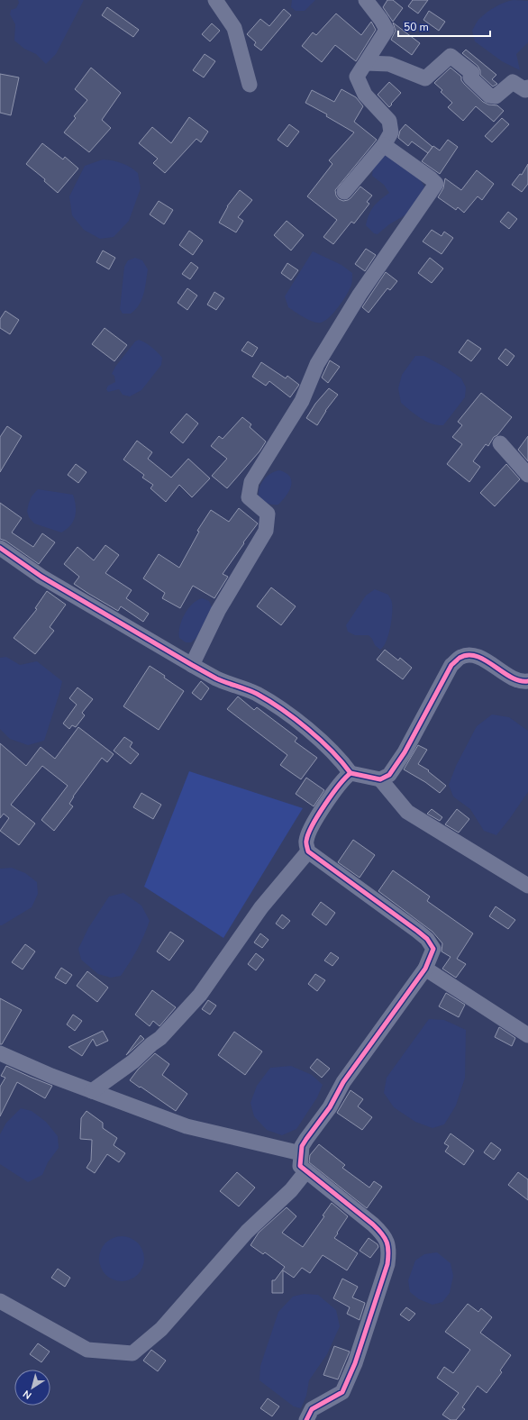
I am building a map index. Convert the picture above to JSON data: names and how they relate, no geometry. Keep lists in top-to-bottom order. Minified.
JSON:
{"scale_bar":"50 m","north":"bottom left"}
